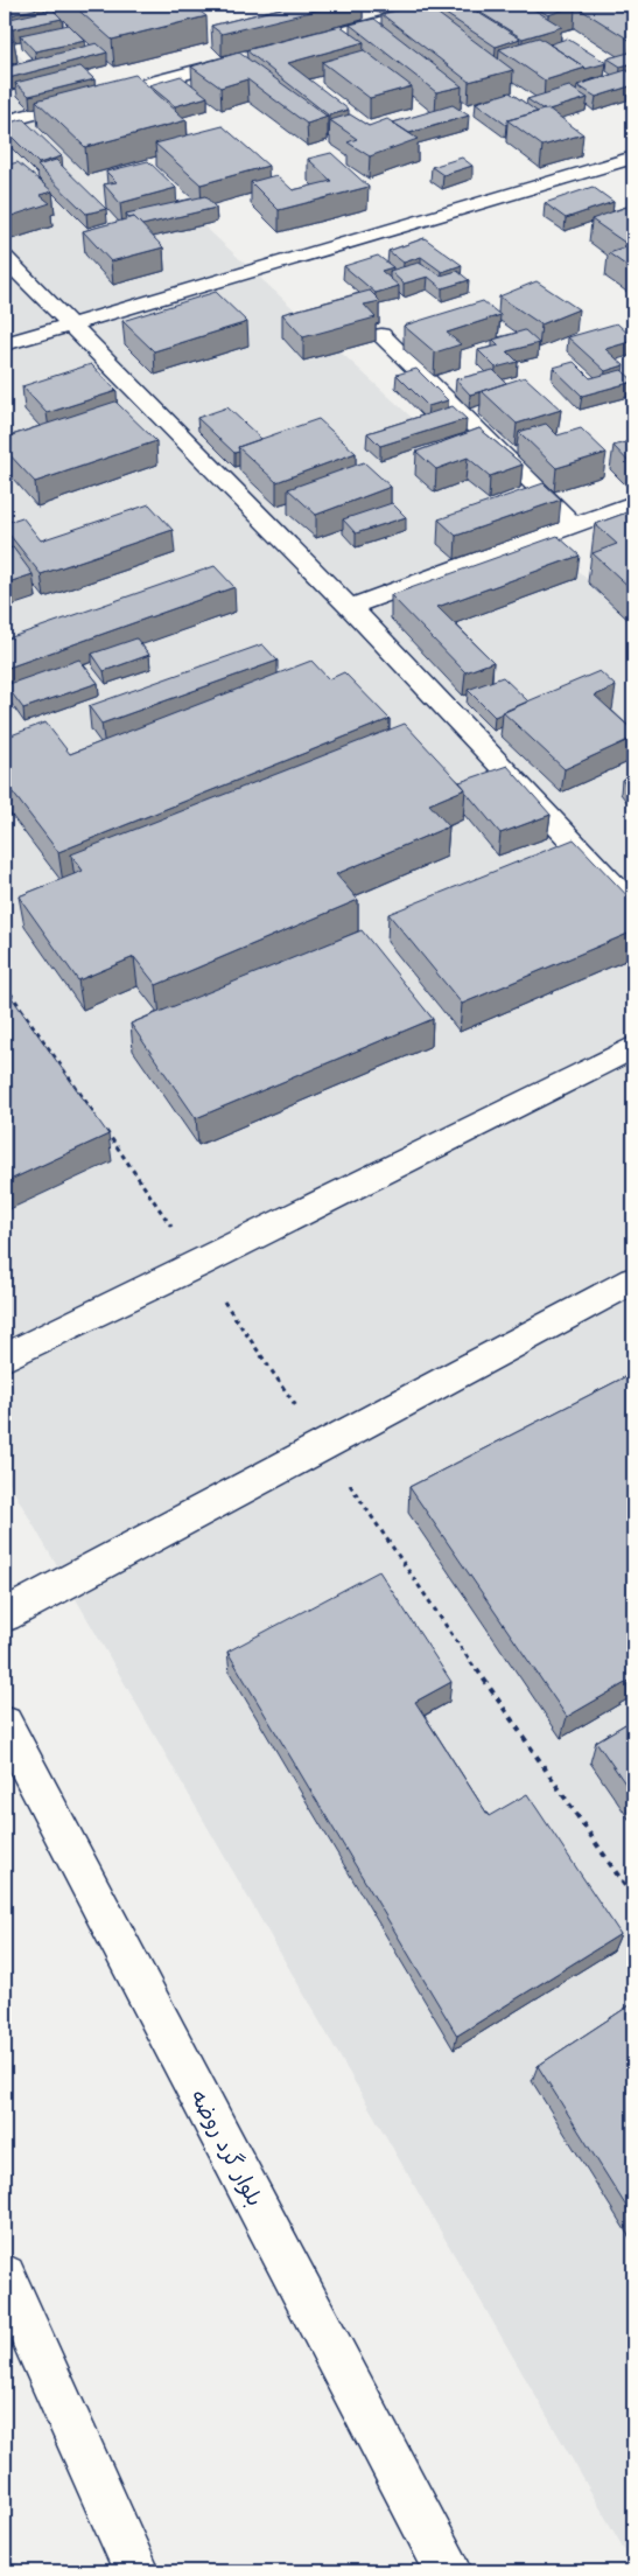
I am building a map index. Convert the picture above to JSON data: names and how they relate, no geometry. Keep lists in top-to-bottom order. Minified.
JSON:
{"streets":{"street":["بلوار گرد روضه"]}}
